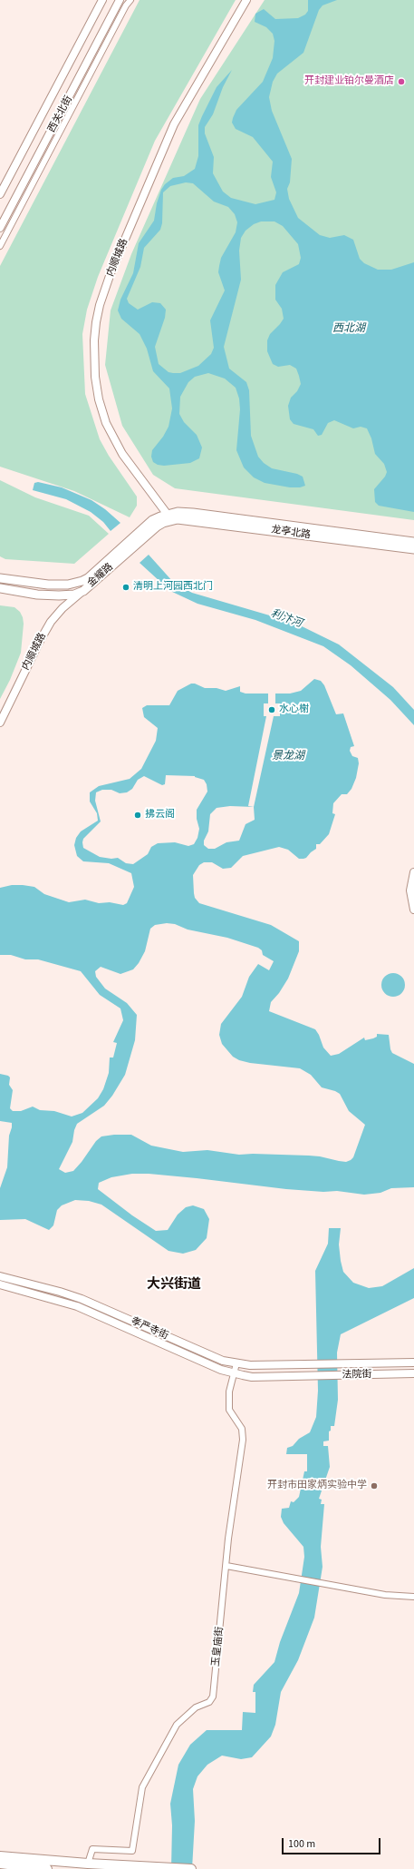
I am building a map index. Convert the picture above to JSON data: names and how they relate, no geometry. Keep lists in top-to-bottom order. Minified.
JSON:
{"streets":{"main road":["龙亭北路","金耀路"],"street":["西关北街","内顺城路","孝严寺街","法院街","玉皇庙街"]},"crossings":[["内顺城路","龙亭北路"],["内顺城路","金耀路"],["龙亭北路","金耀路"],["孝严寺街","法院街"],["孝严寺街","玉皇庙街"]],"districts":["大兴街道"],"water":["西北湖","利汴河","景龙湖"],"places":["开封建业铂尔曼酒店","清明上河园西北门","水心榭","拂云阁","开封市田家炳实验中学"],"scale_bar":"100 m"}
